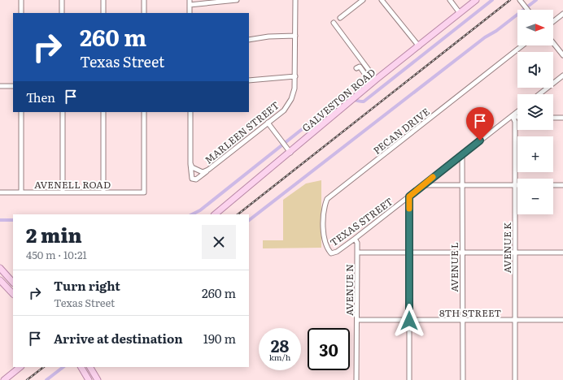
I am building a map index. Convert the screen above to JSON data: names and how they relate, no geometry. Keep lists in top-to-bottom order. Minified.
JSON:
{"streets":{"main road":["GALVESTON ROAD"],"street":["PECAN DRIVE","MARLEEN STREET","AVENELL ROAD","TEXAS STREET","AVENUE K","AVENUE L","AVENUE N","8TH STREET"]},"crossings":[["PECAN DRIVE","TEXAS STREET"],["TEXAS STREET","AVENUE K"],["TEXAS STREET","AVENUE L"],["TEXAS STREET","AVENUE N"],["AVENUE K","8TH STREET"],["AVENUE L","8TH STREET"],["AVENUE N","8TH STREET"]],"north":"right","page":{"map_buttons":["+","−"],"turn":["260 m","Texas Street"],"then":"Then","heading":["2 min","450 m · 10:21"],"list":[{"name":"Turn right","note":"Texas Street","value":"260 m"},{"name":"Arrive at destination","value":"190 m"}],"speed":"28 km/h","limit":"30"}}
